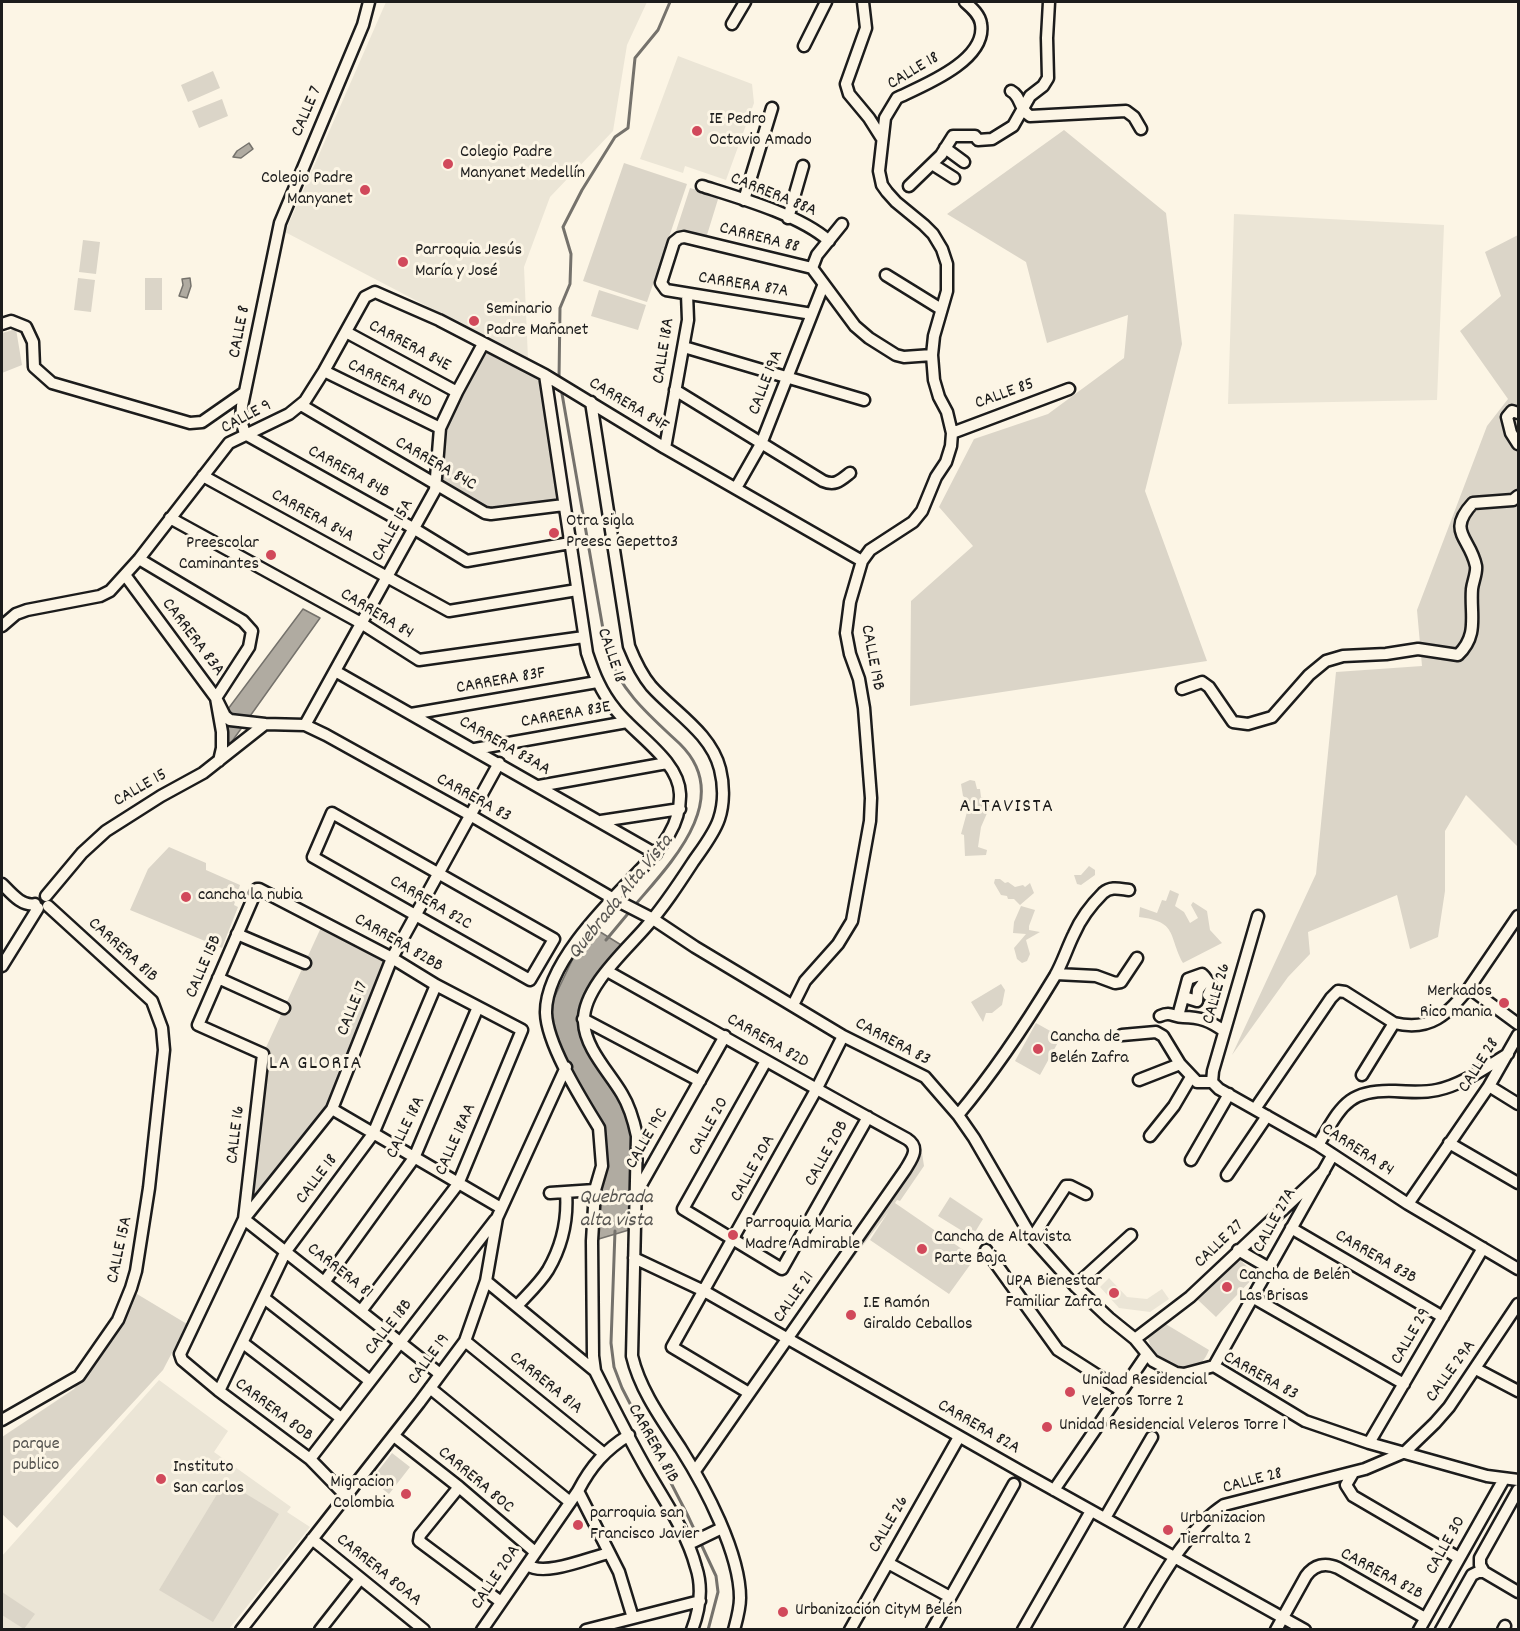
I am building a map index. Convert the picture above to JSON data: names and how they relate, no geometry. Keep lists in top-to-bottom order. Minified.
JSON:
{"streets":{"street":["CALLE 18","CALLE 7","CARRERA 88A","CARRERA 88","CARRERA 87A","CALLE 8","CARRERA 84E","CALLE 18A","CALLE 19A","CARRERA 84D","CALLE 85","CARRERA 84F","CALLE 9","CARRERA 84C","CARRERA 84B","CARRERA 84A","CALLE 15A","CARRERA 84","CARRERA 83A","CALLE 19B","CARRERA 83F","CARRERA 83E","CARRERA 83AA","CALLE 15","CARRERA 83","CARRERA 82C","CARRERA 82BB","CARRERA 81B","CALLE 15B","CALLE 26","CALLE 17","CARRERA 82D","CALLE 28","CALLE 20","CALLE 16","CALLE 19C","CALLE 18AA","CALLE 20B","CALLE 20A","CALLE 27A","CALLE 27","CARRERA 83B","CARRERA 81","CALLE 21","CALLE 18B","CALLE 29","CALLE 19","CALLE 29A","CARRERA 81A","CARRERA 80B","CARRERA 82A","CARRERA 80C","CALLE 30","CARRERA 80AA","CARRERA 82B"]},"crossings":[["CALLE 18","CARRERA 84F"],["CALLE 18","CARRERA 84C"],["CALLE 18","CARRERA 84B"],["CALLE 18","CARRERA 84A"],["CALLE 18","CARRERA 84"],["CALLE 18","CARRERA 83F"],["CALLE 18","CARRERA 83E"],["CALLE 18","CARRERA 83"],["CALLE 18","CARRERA 82BB"],["CALLE 18","CARRERA 81"],["CALLE 18","CARRERA 80B"],["CALLE 7","CALLE 8"],["CARRERA 88","CALLE 18A"],["CARRERA 88","CALLE 19A"],["CARRERA 87A","CALLE 18A"],["CARRERA 87A","CALLE 19A"],["CALLE 8","CALLE 9"],["CALLE 8","CARRERA 84B"],["CARRERA 84E","CALLE 9"],["CARRERA 84E","CALLE 15A"],["CALLE 18A","CARRERA 84F"],["CALLE 18A","CARRERA 82BB"],["CALLE 18A","CARRERA 81"],["CALLE 19A","CARRERA 84F"],["CARRERA 84D","CALLE 9"],["CARRERA 84D","CALLE 15A"],["CARRERA 84F","CALLE 9"],["CARRERA 84F","CALLE 15A"],["CARRERA 84F","CALLE 19B"],["CALLE 9","CARRERA 84C"],["CALLE 9","CARRERA 84B"],["CALLE 9","CARRERA 84A"],["CALLE 9","CARRERA 84"],["CALLE 9","CARRERA 83A"],["CARRERA 84C","CALLE 15A"],["CARRERA 84B","CALLE 15A"],["CARRERA 84A","CALLE 15A"],["CALLE 15A","CARRERA 84"],["CALLE 15A","CARRERA 83AA"],["CALLE 15A","CARRERA 83"],["CALLE 15A","CARRERA 81B"],["CARRERA 84","CALLE 26"],["CARRERA 84","CALLE 28"],["CARRERA 84","CALLE 27A"],["CARRERA 84","CALLE 29"],["CARRERA 83A","CALLE 15"],["CARRERA 83A","CARRERA 83"],["CALLE 19B","CARRERA 83"],["CARRERA 83F","CARRERA 83AA"],["CARRERA 83E","CARRERA 83AA"],["CARRERA 83AA","CALLE 17"],["CALLE 15","CARRERA 83"],["CALLE 15","CARRERA 81B"],["CARRERA 83","CALLE 17"],["CARRERA 83","CALLE 28"],["CARRERA 83","CALLE 20A"],["CARRERA 83","CALLE 27A"],["CARRERA 83","CALLE 27"],["CARRERA 83","CALLE 29"],["CARRERA 83","CALLE 29A"],["CARRERA 83","CALLE 30"],["CARRERA 82C","CALLE 17"],["CARRERA 82BB","CALLE 15B"],["CARRERA 82BB","CALLE 17"],["CARRERA 82BB","CALLE 18AA"],["CARRERA 81B","CALLE 19C"],["CARRERA 81B","CALLE 20A"],["CARRERA 81B","CALLE 21"],["CALLE 15B","CALLE 16"],["CALLE 26","CARRERA 82A"],["CALLE 17","CALLE 16"],["CALLE 17","CARRERA 81"],["CALLE 17","CARRERA 80B"],["CARRERA 82D","CALLE 20"],["CARRERA 82D","CALLE 19C"],["CARRERA 82D","CALLE 20B"],["CARRERA 82D","CALLE 20A"],["CARRERA 82D","CALLE 21"],["CALLE 28","CALLE 29A"],["CALLE 28","CARRERA 82A"],["CALLE 20","CALLE 20B"],["CALLE 20","CALLE 20A"],["CALLE 16","CARRERA 81"],["CALLE 19C","CARRERA 82A"],["CALLE 18AA","CARRERA 81"],["CALLE 20B","CALLE 20A"],["CALLE 20A","CALLE 21"],["CALLE 20A","CARRERA 81A"],["CALLE 20A","CARRERA 82A"],["CALLE 20A","CARRERA 80C"],["CALLE 27A","CALLE 27"],["CALLE 27A","CARRERA 83B"],["CARRERA 83B","CALLE 29"],["CARRERA 81","CALLE 18B"],["CARRERA 81","CALLE 19"],["CALLE 21","CARRERA 82A"],["CALLE 18B","CALLE 19"],["CALLE 18B","CARRERA 80B"],["CALLE 19","CARRERA 81A"],["CALLE 19","CARRERA 80B"],["CALLE 19","CARRERA 80C"],["CALLE 19","CARRERA 80AA"],["CARRERA 82A","CARRERA 82B"],["CALLE 30","CARRERA 82B"]],"districts":["ALTAVISTA","LA GLORIA"],"water":["Quebrada Alta Vista","Quebrada alta vista"],"parks":["parque publico"],"places":["IE Pedro Octavio Amado","Colegio Padre Manyanet Medellín","Colegio Padre Manyanet","Parroquia Jesús María y José","Seminario Padre Mañanet","Otra sigla Preesc Gepetto3","Preescolar Caminantes","cancha la nubia","Merkados Rico mania","Cancha de Belén Zafra","Parroquia Maria Madre Admirable","Cancha de Altavista Parte Baja","Cancha de Belén Las Brisas","UPA Bienestar Familiar Zafra","I.E Ramón Giraldo Ceballos","Unidad Residencial Veleros Torre 2","Unidad Residencial Veleros Torre 1","Instituto San carlos","Migracion Colombia","parroquia san Francisco Javier","Urbanizacion Tierralta 2","Urbanización CityM Belén"]}
